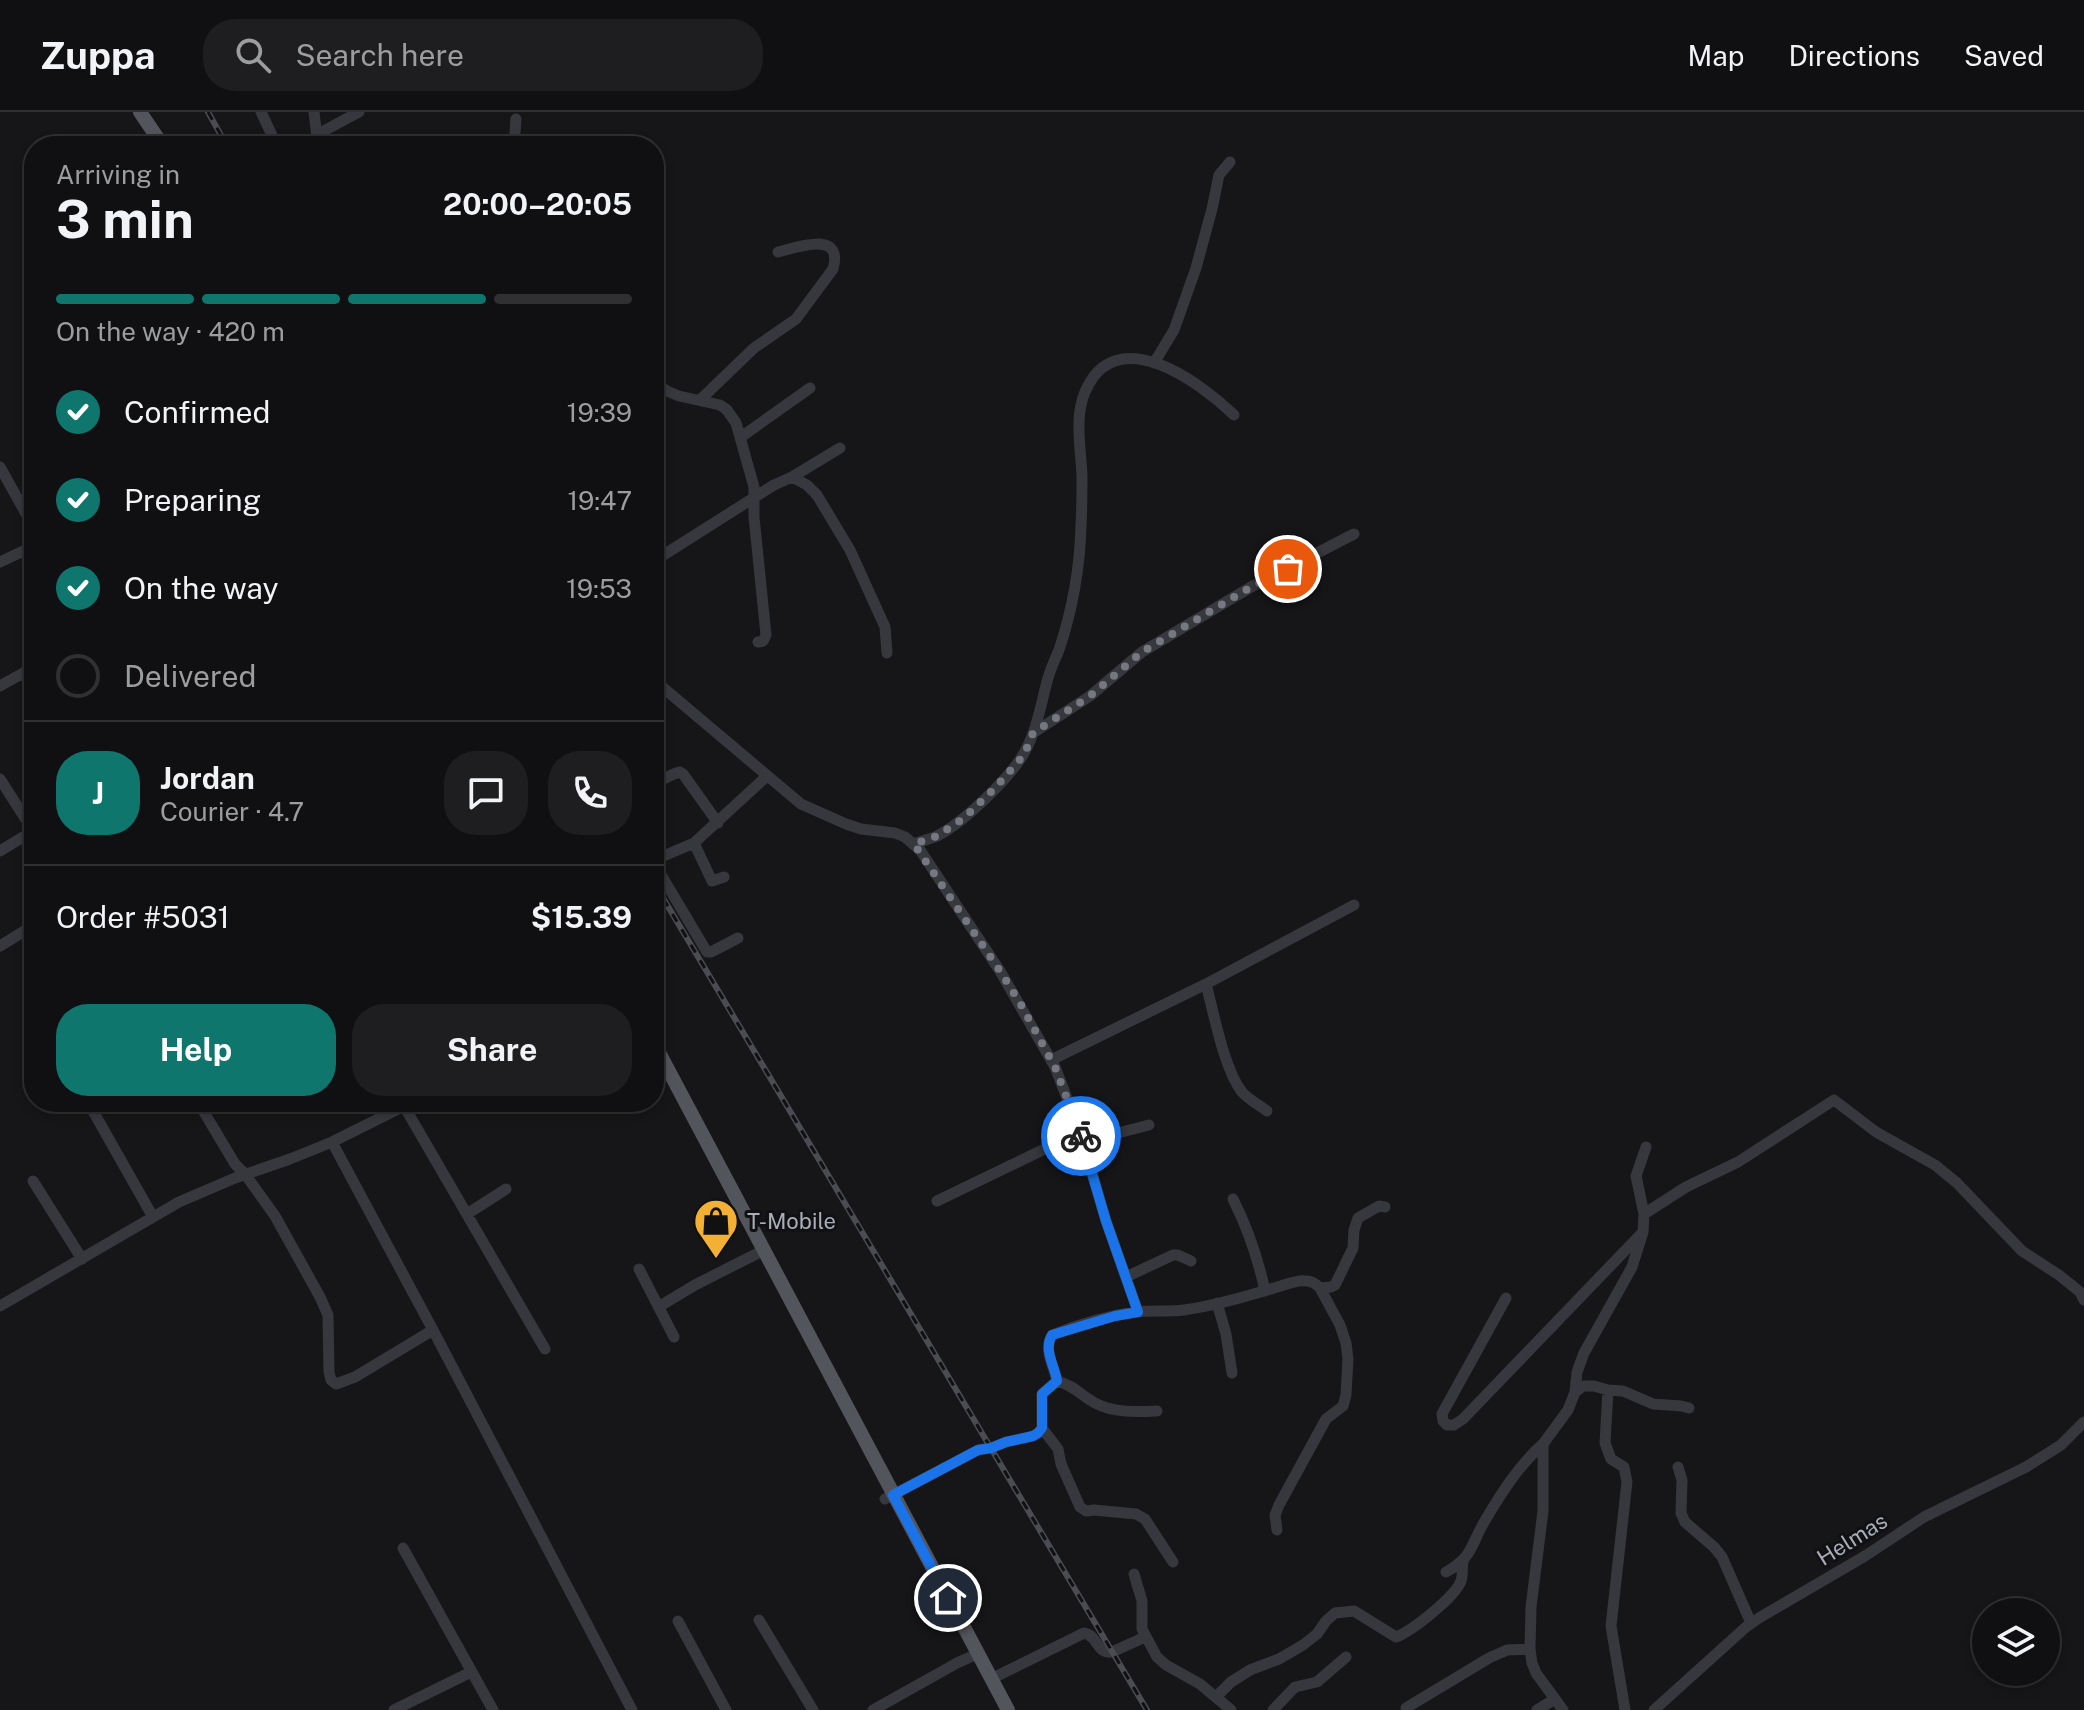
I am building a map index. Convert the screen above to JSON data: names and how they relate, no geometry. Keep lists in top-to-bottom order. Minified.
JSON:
{"streets":{"street":["Helmas"]},"places":{"shop":["T-Mobile"]},"page":{"header":"Zuppa","search":"Search here","nav":["Map","Directions","Saved"],"heading":["3 min","Arriving in","20:00–20:05"],"panel":["Jordan","Courier · 4.7","Order #5031","$15.39"],"bar":"On the way · 420 m","list":[["Confirmed","19:39"],["Preparing","19:47"],["On the way","19:53"],"Delivered"],"round":"J","buttons":["Help","Share"]}}
